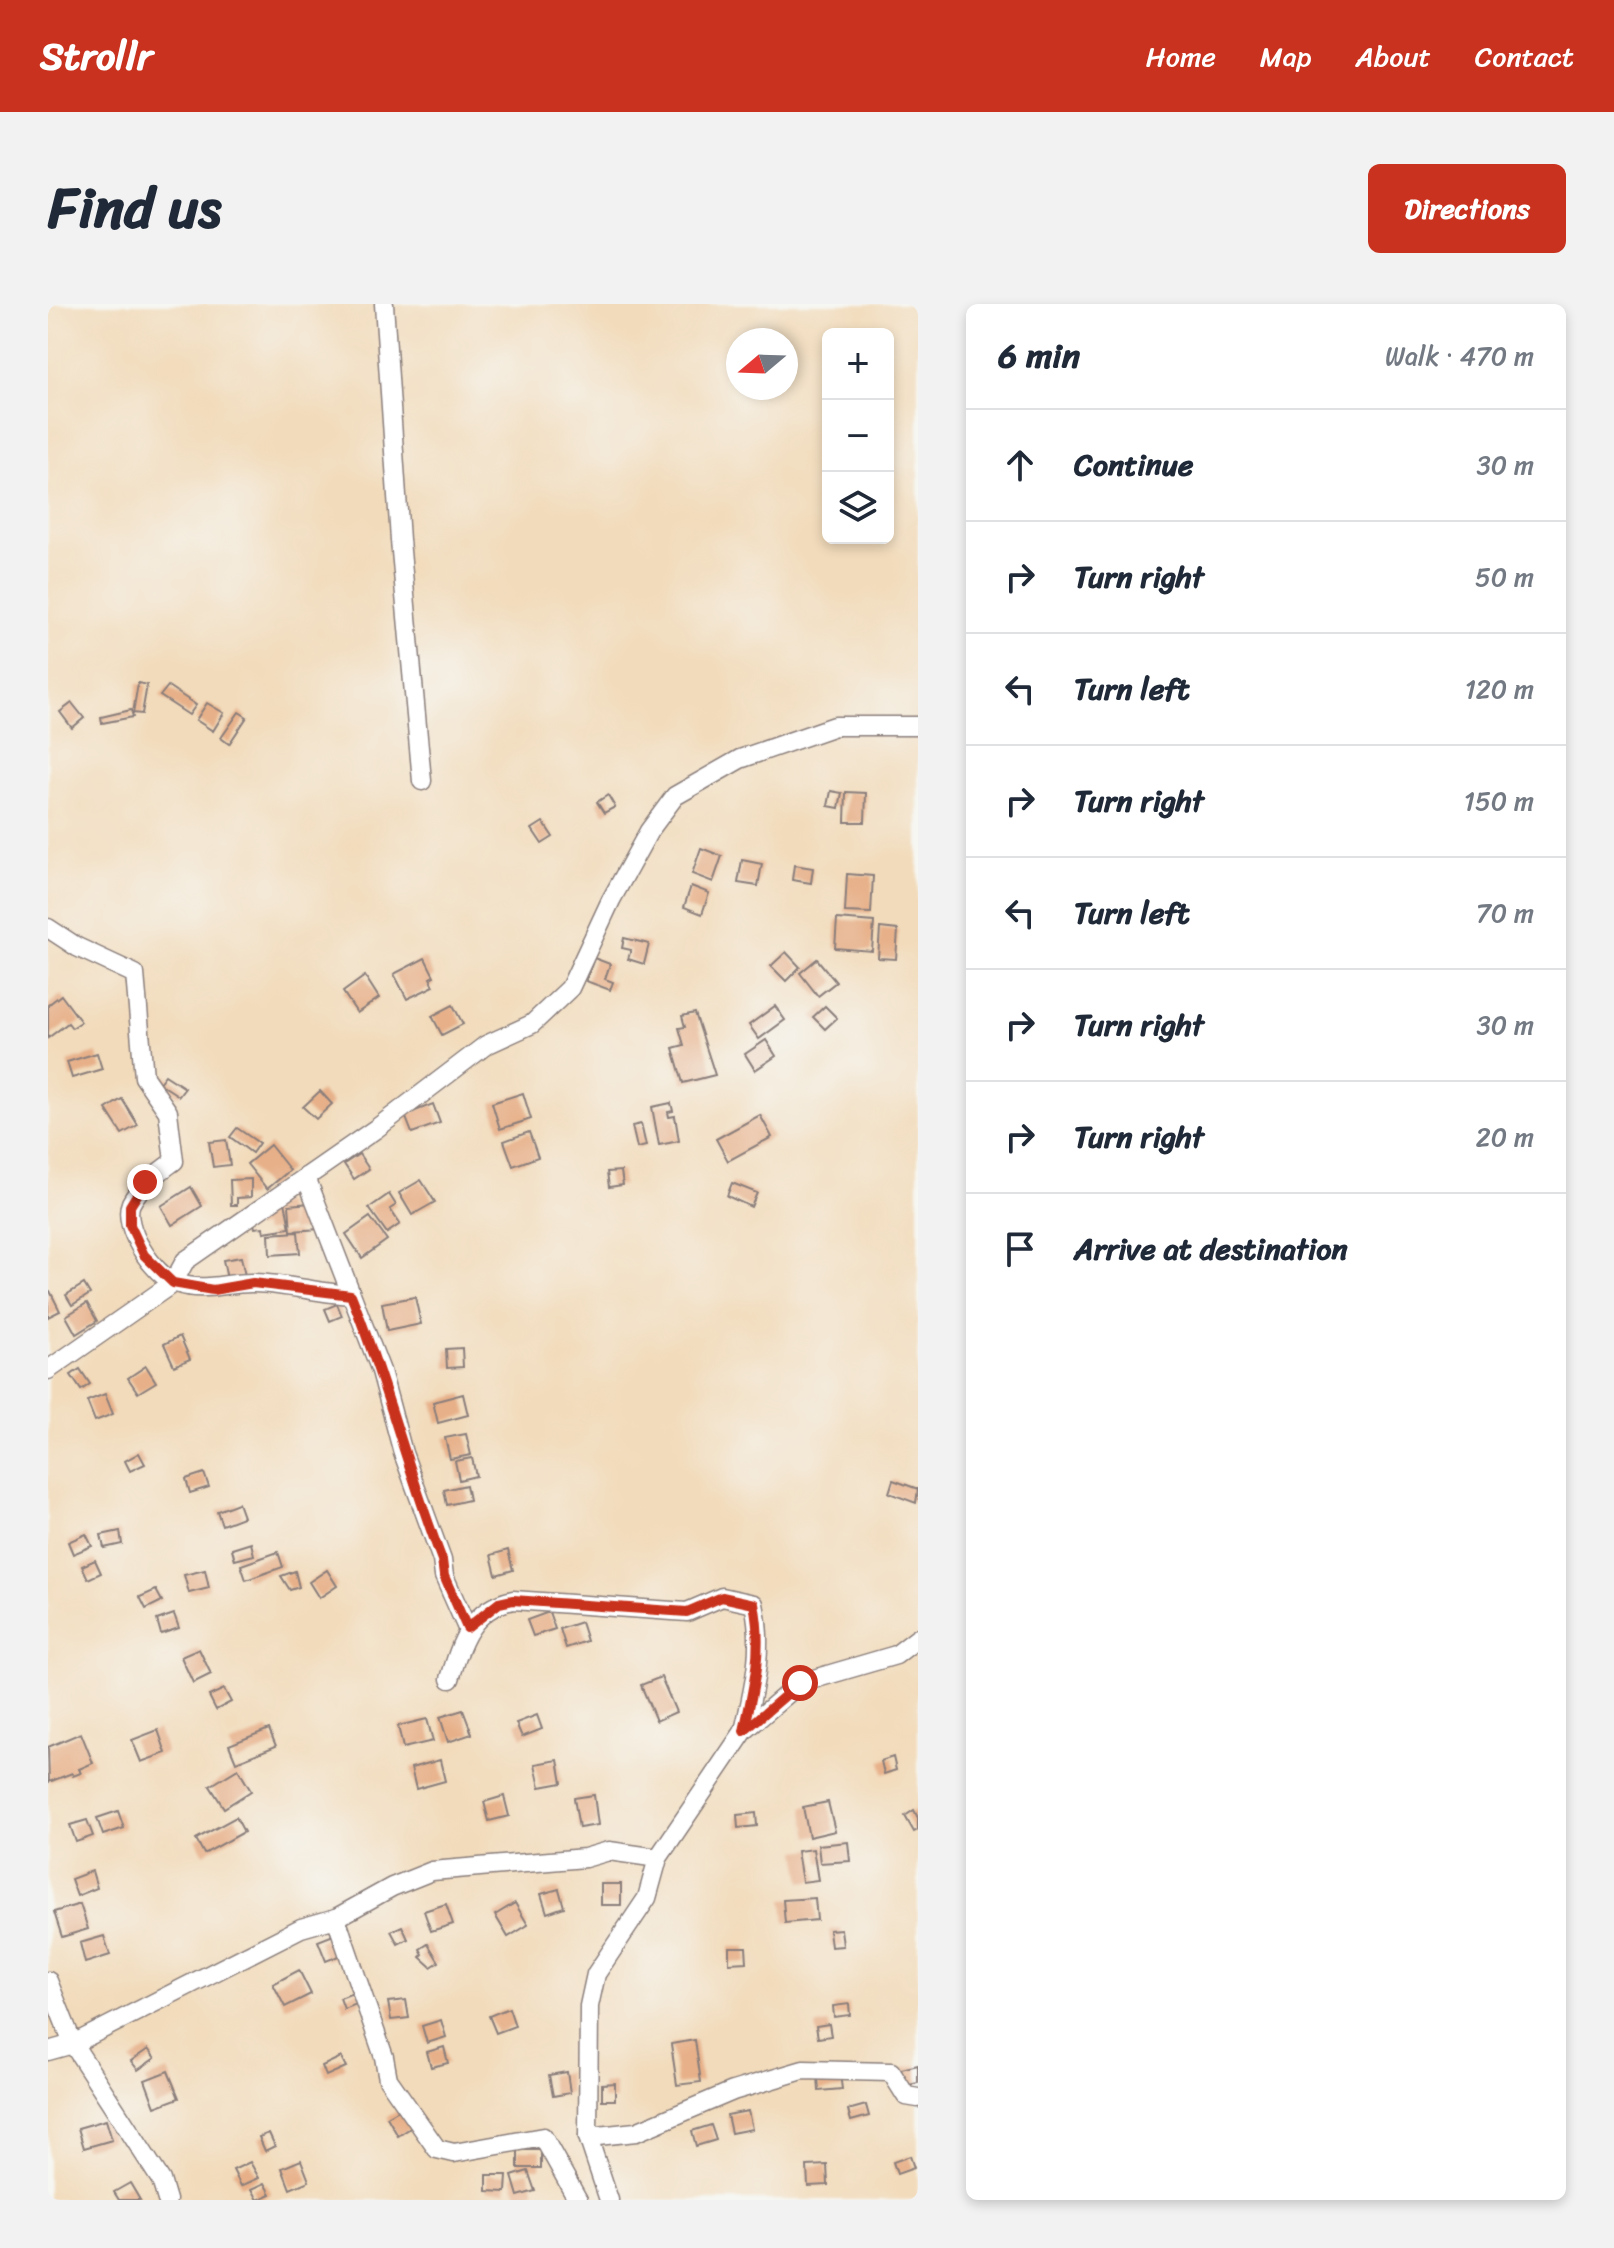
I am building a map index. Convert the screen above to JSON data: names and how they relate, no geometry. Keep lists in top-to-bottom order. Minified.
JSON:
{"north":"left","page":{"header":"Strollr","nav":["Home","Map","About","Contact"],"title":"Find us","buttons":"Directions","heading":["6 min","Walk · 470 m"],"map_buttons":["+","−"],"list":[["Continue","30 m"],["Turn right","50 m"],["Turn left","120 m"],["Turn right","150 m"],["Turn left","70 m"],["Turn right","30 m"],["Turn right","20 m"],"Arrive at destination"]}}
